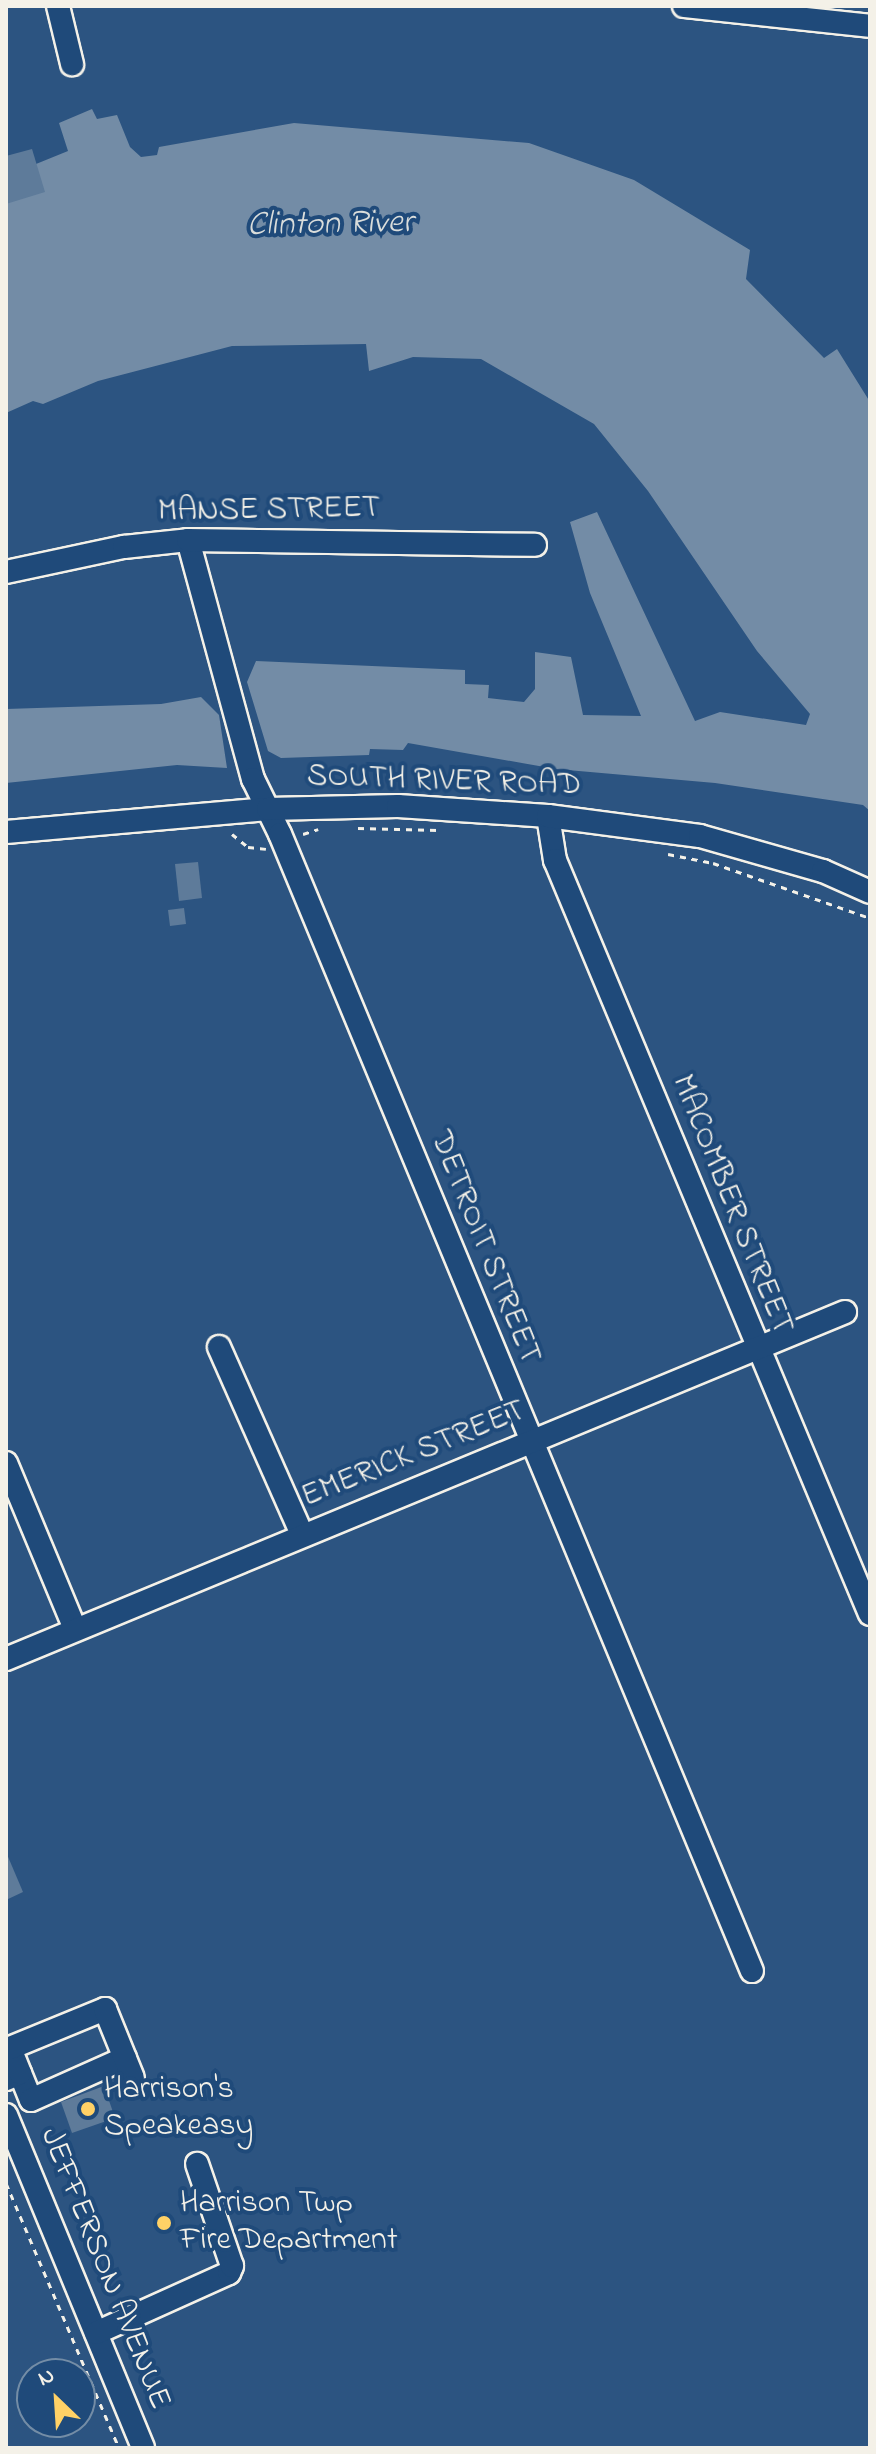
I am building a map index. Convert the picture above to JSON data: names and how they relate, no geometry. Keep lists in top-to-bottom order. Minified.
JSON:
{"streets":{"street":["MANSE STREET","SOUTH RIVER ROAD","MACOMBER STREET","DETROIT STREET","EMERICK STREET","JEFFERSON AVENUE"]},"crossings":[["MANSE STREET","DETROIT STREET"],["SOUTH RIVER ROAD","MACOMBER STREET"],["SOUTH RIVER ROAD","DETROIT STREET"],["MACOMBER STREET","EMERICK STREET"],["DETROIT STREET","EMERICK STREET"]],"water":["Clinton River"],"places":["Harrison's Speakeasy","Harrison Twp Fire Department"],"north":"top left"}
